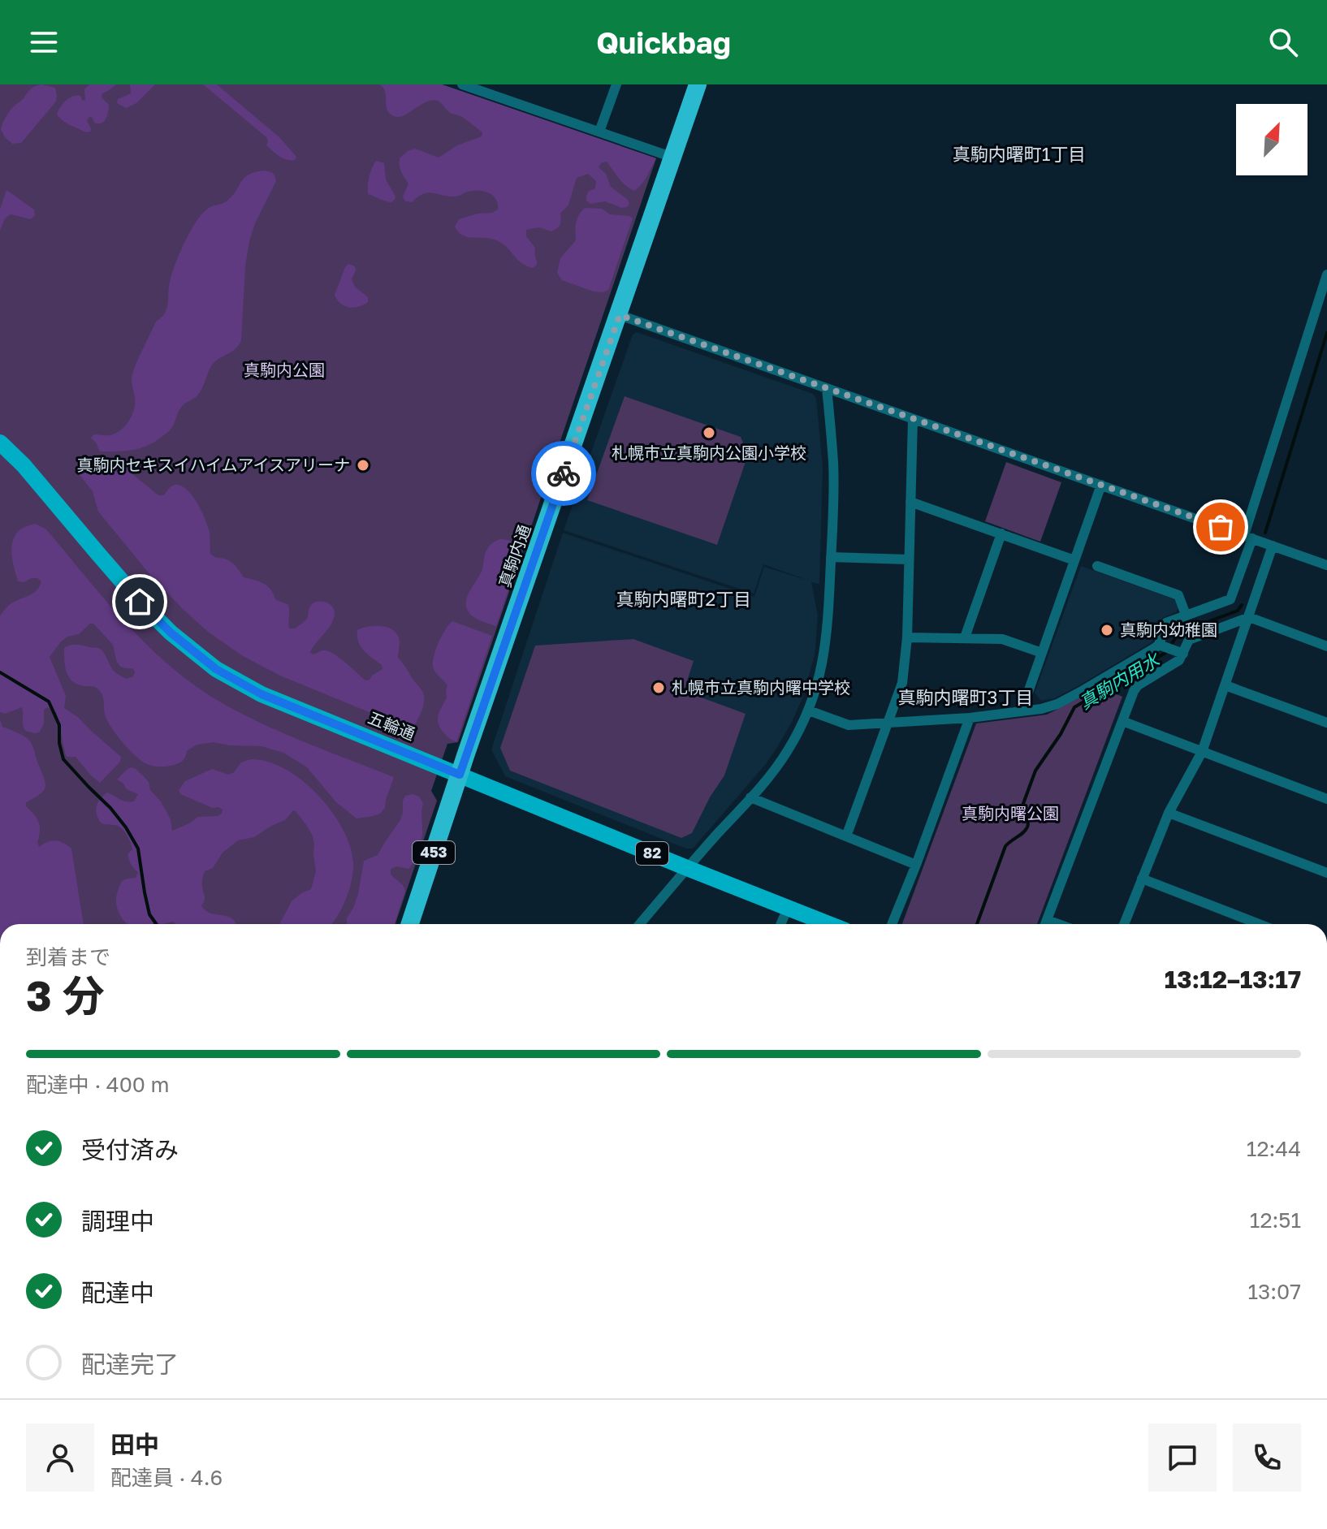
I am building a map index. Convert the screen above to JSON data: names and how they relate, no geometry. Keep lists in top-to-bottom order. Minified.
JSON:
{"streets":{"highway":["真駒内通","453"],"main road":["五輪通","82"]},"crossings":[["真駒内通","五輪通"]],"districts":["真駒内曙町1丁目","真駒内曙町2丁目","真駒内曙町3丁目"],"water":["真駒内用水"],"parks":["真駒内公園","真駒内曙公園"],"places":["札幌市立真駒内公園小学校","真駒内セキスイハイムアイスアリーナ","真駒内幼稚園","札幌市立真駒内曙中学校"],"north":"top right","page":{"header":"Quickbag","heading":["3 分","到着まで","13:12–13:17"],"panel":["田中","配達員 · 4.6"],"bar":"配達中 · 400 m","list":[["受付済み","12:44"],["調理中","12:51"],["配達中","13:07"],"配達完了"]}}
